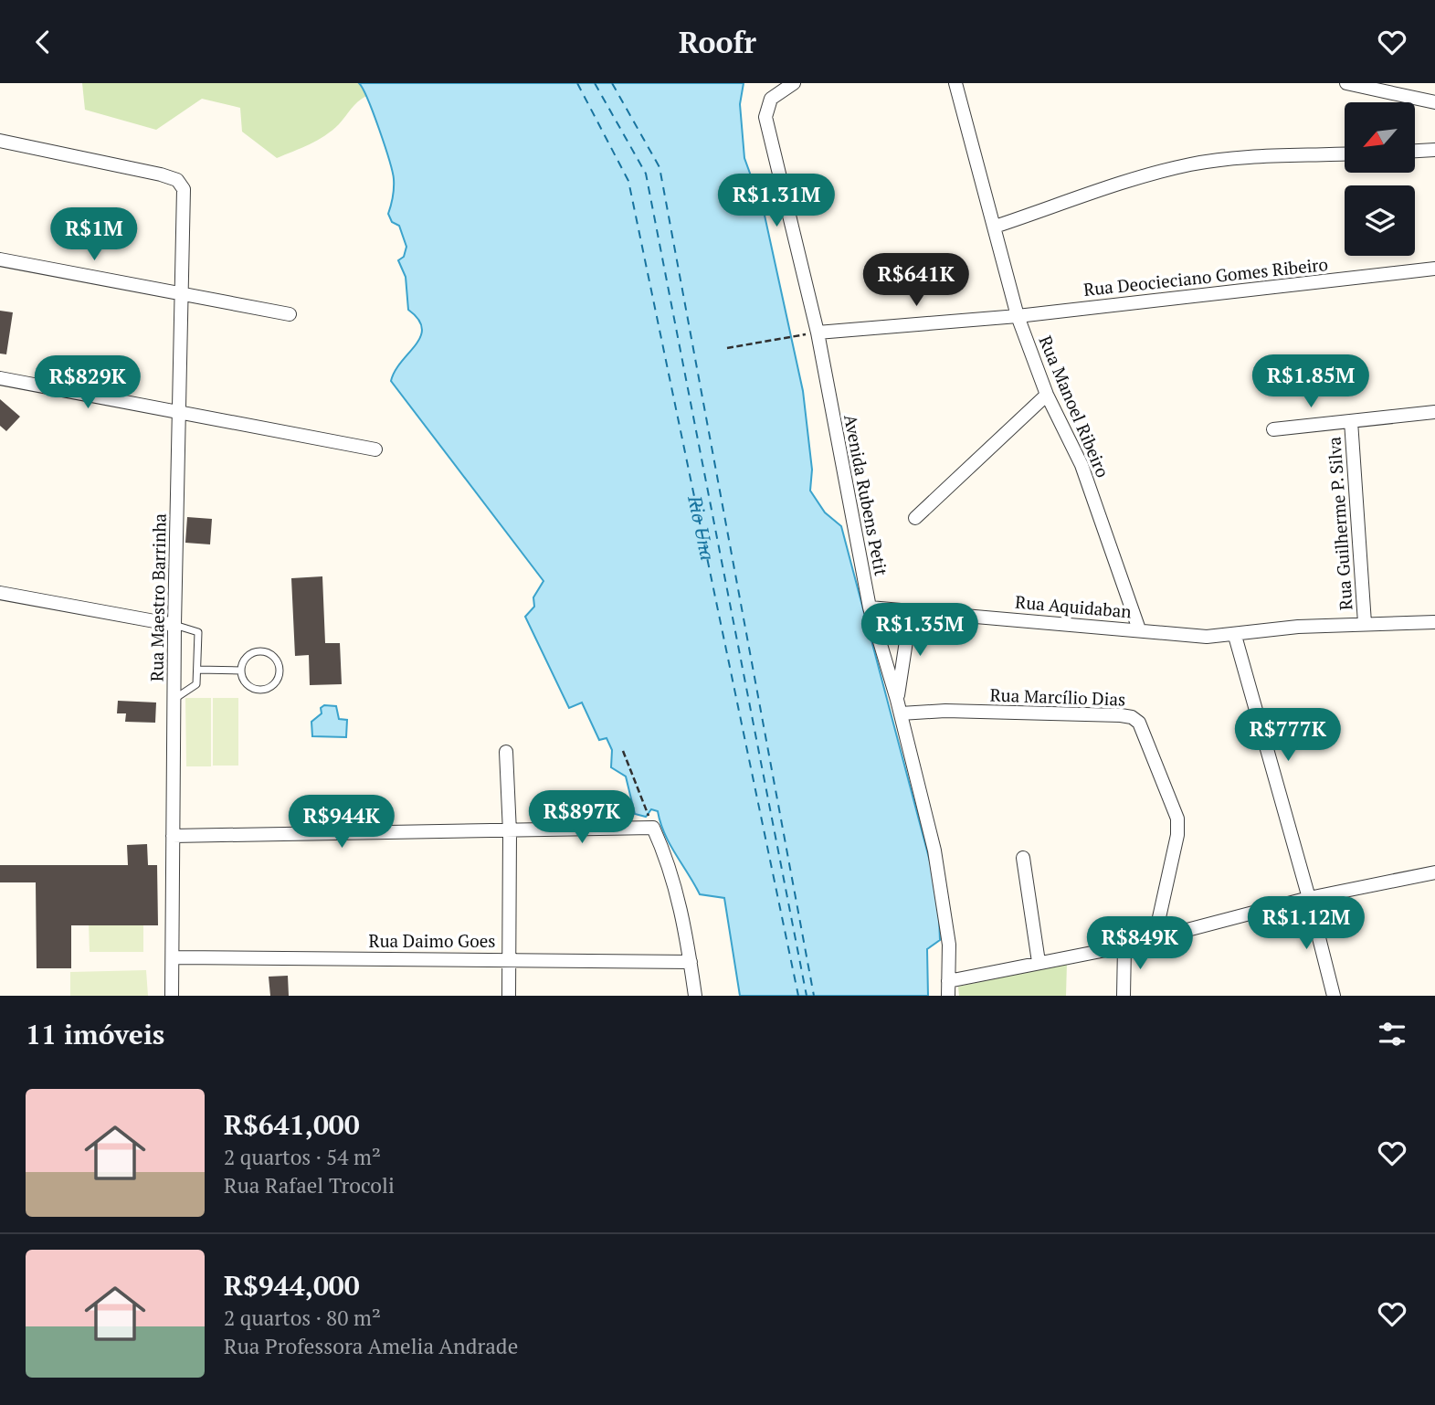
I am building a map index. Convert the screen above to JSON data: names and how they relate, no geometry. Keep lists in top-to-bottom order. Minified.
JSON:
{"streets":{"street":["Rua Deocieciano Gomes Ribeiro","Rua Manoel Ribeiro","Avenida Rubens Petit","Rua Guilherme P. Silva","Rua Maestro Barrinha","Rua Aquidaban","Rua Marcílio Dias","Rua Daimo Goes"]},"crossings":[["Rua Deocieciano Gomes Ribeiro","Rua Manoel Ribeiro"],["Rua Deocieciano Gomes Ribeiro","Avenida Rubens Petit"],["Rua Manoel Ribeiro","Rua Aquidaban"],["Avenida Rubens Petit","Rua Aquidaban"],["Avenida Rubens Petit","Rua Marcílio Dias"],["Rua Guilherme P. Silva","Rua Aquidaban"],["Rua Maestro Barrinha","Rua Daimo Goes"]],"water":["Rio Una"],"north":"bottom left","page":{"header":"Roofr","price":["R$1.31M","R$1M","R$641K","R$1.85M","R$829K","R$1.35M","R$777K","R$897K","R$944K","R$1.12M","R$849K"],"heading":"11 imóveis","list":[{"name":"R$641,000","note":"2 quartos · 54 m² · Rua Rafael Trocoli"},{"name":"R$944,000","note":"2 quartos · 80 m² · Rua Professora Amelia Andrade"}]}}
